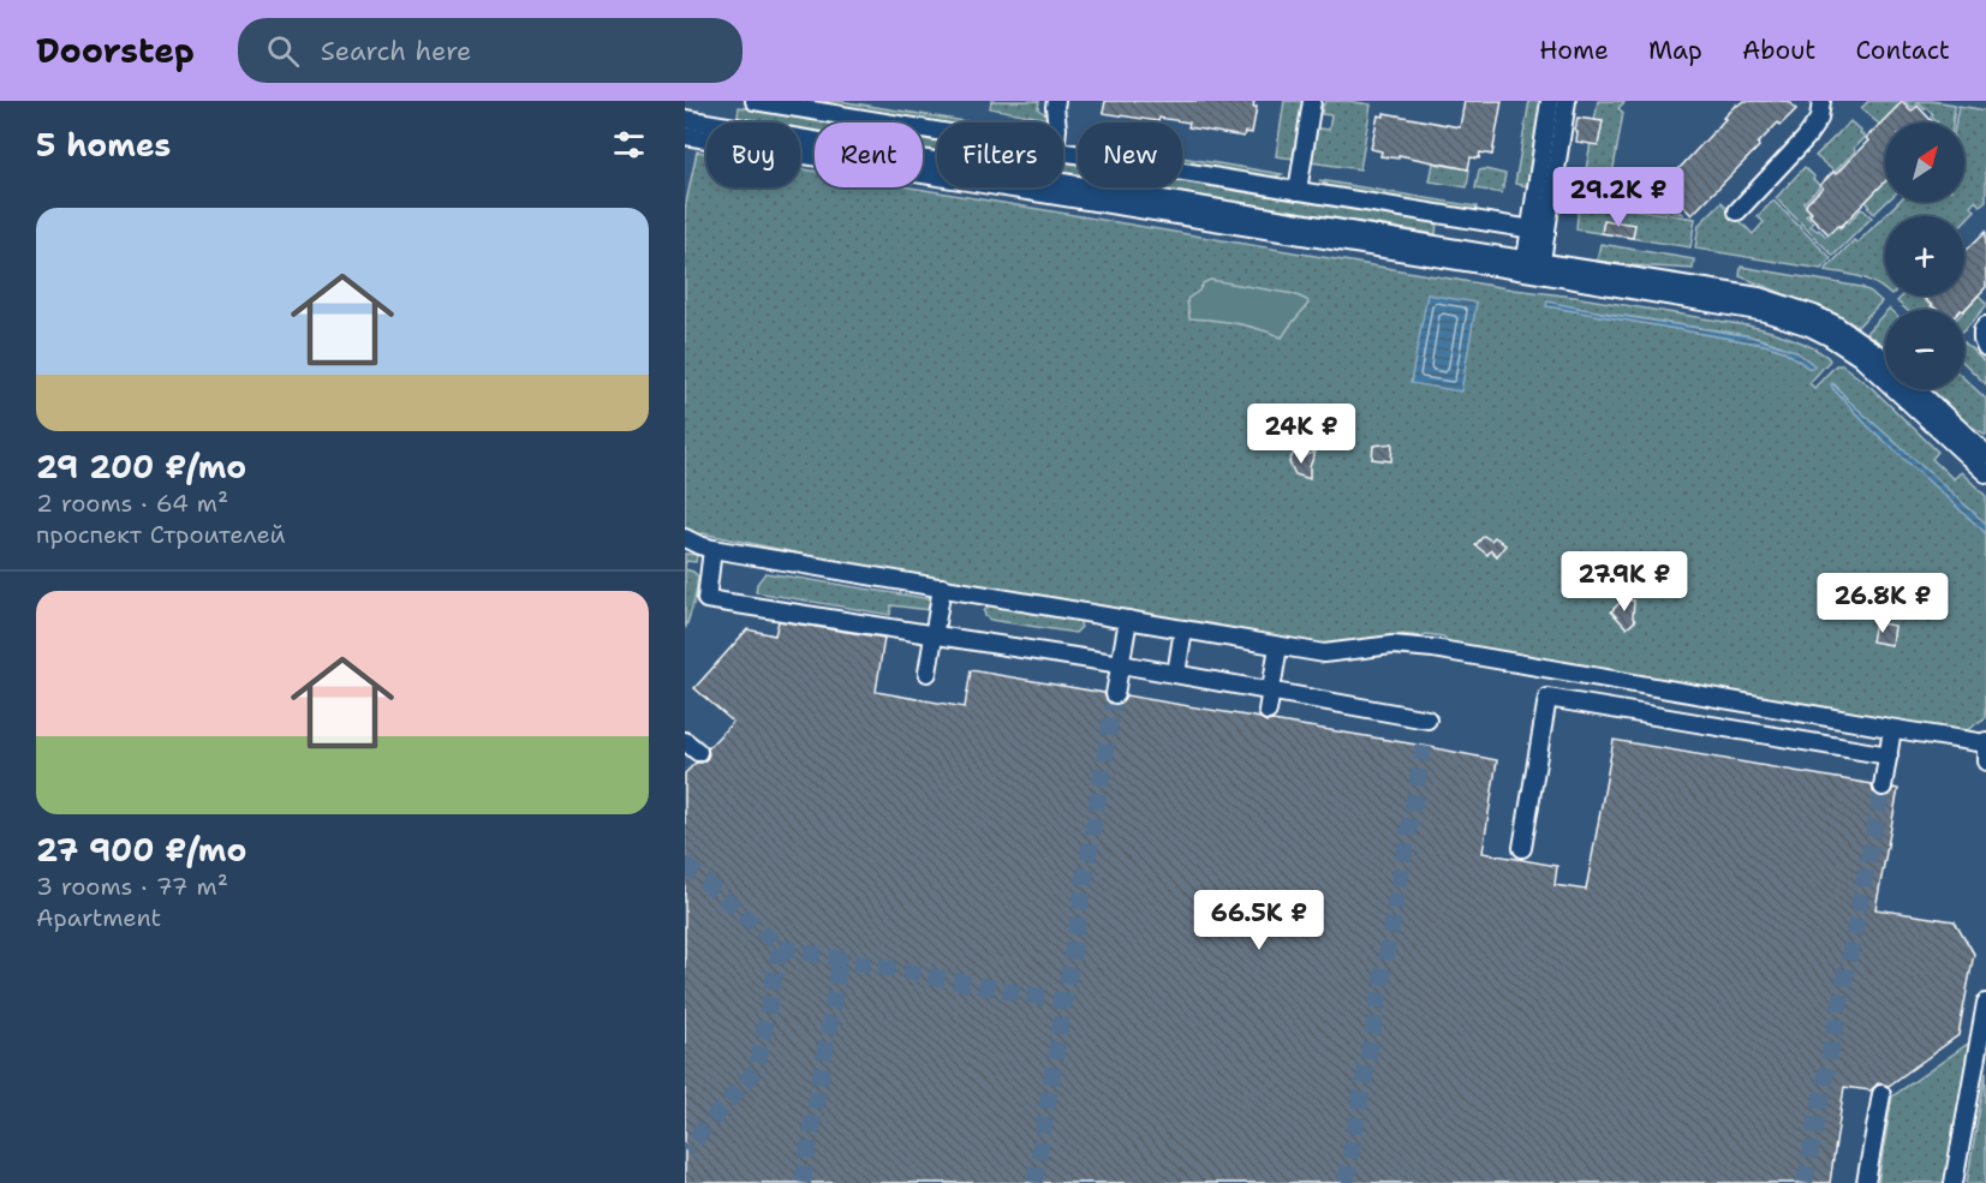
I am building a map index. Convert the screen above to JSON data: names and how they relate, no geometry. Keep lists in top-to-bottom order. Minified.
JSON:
{"north":"top right","page":{"header":"Doorstep","search":"Search here","nav":["Home","Map","About","Contact"],"heading":"5 homes","map_buttons":["+","−"],"chip":["Buy","Rent","Filters","New"],"price":["29.2K ₽","24K ₽","27.9K ₽","26.8K ₽","66.5K ₽"],"list":[{"name":"29 200 ₽/mo","note":"2 rooms · 64 m² · проспект Строителей"},{"name":"27 900 ₽/mo","note":"3 rooms · 77 m² · Apartment"}]}}
